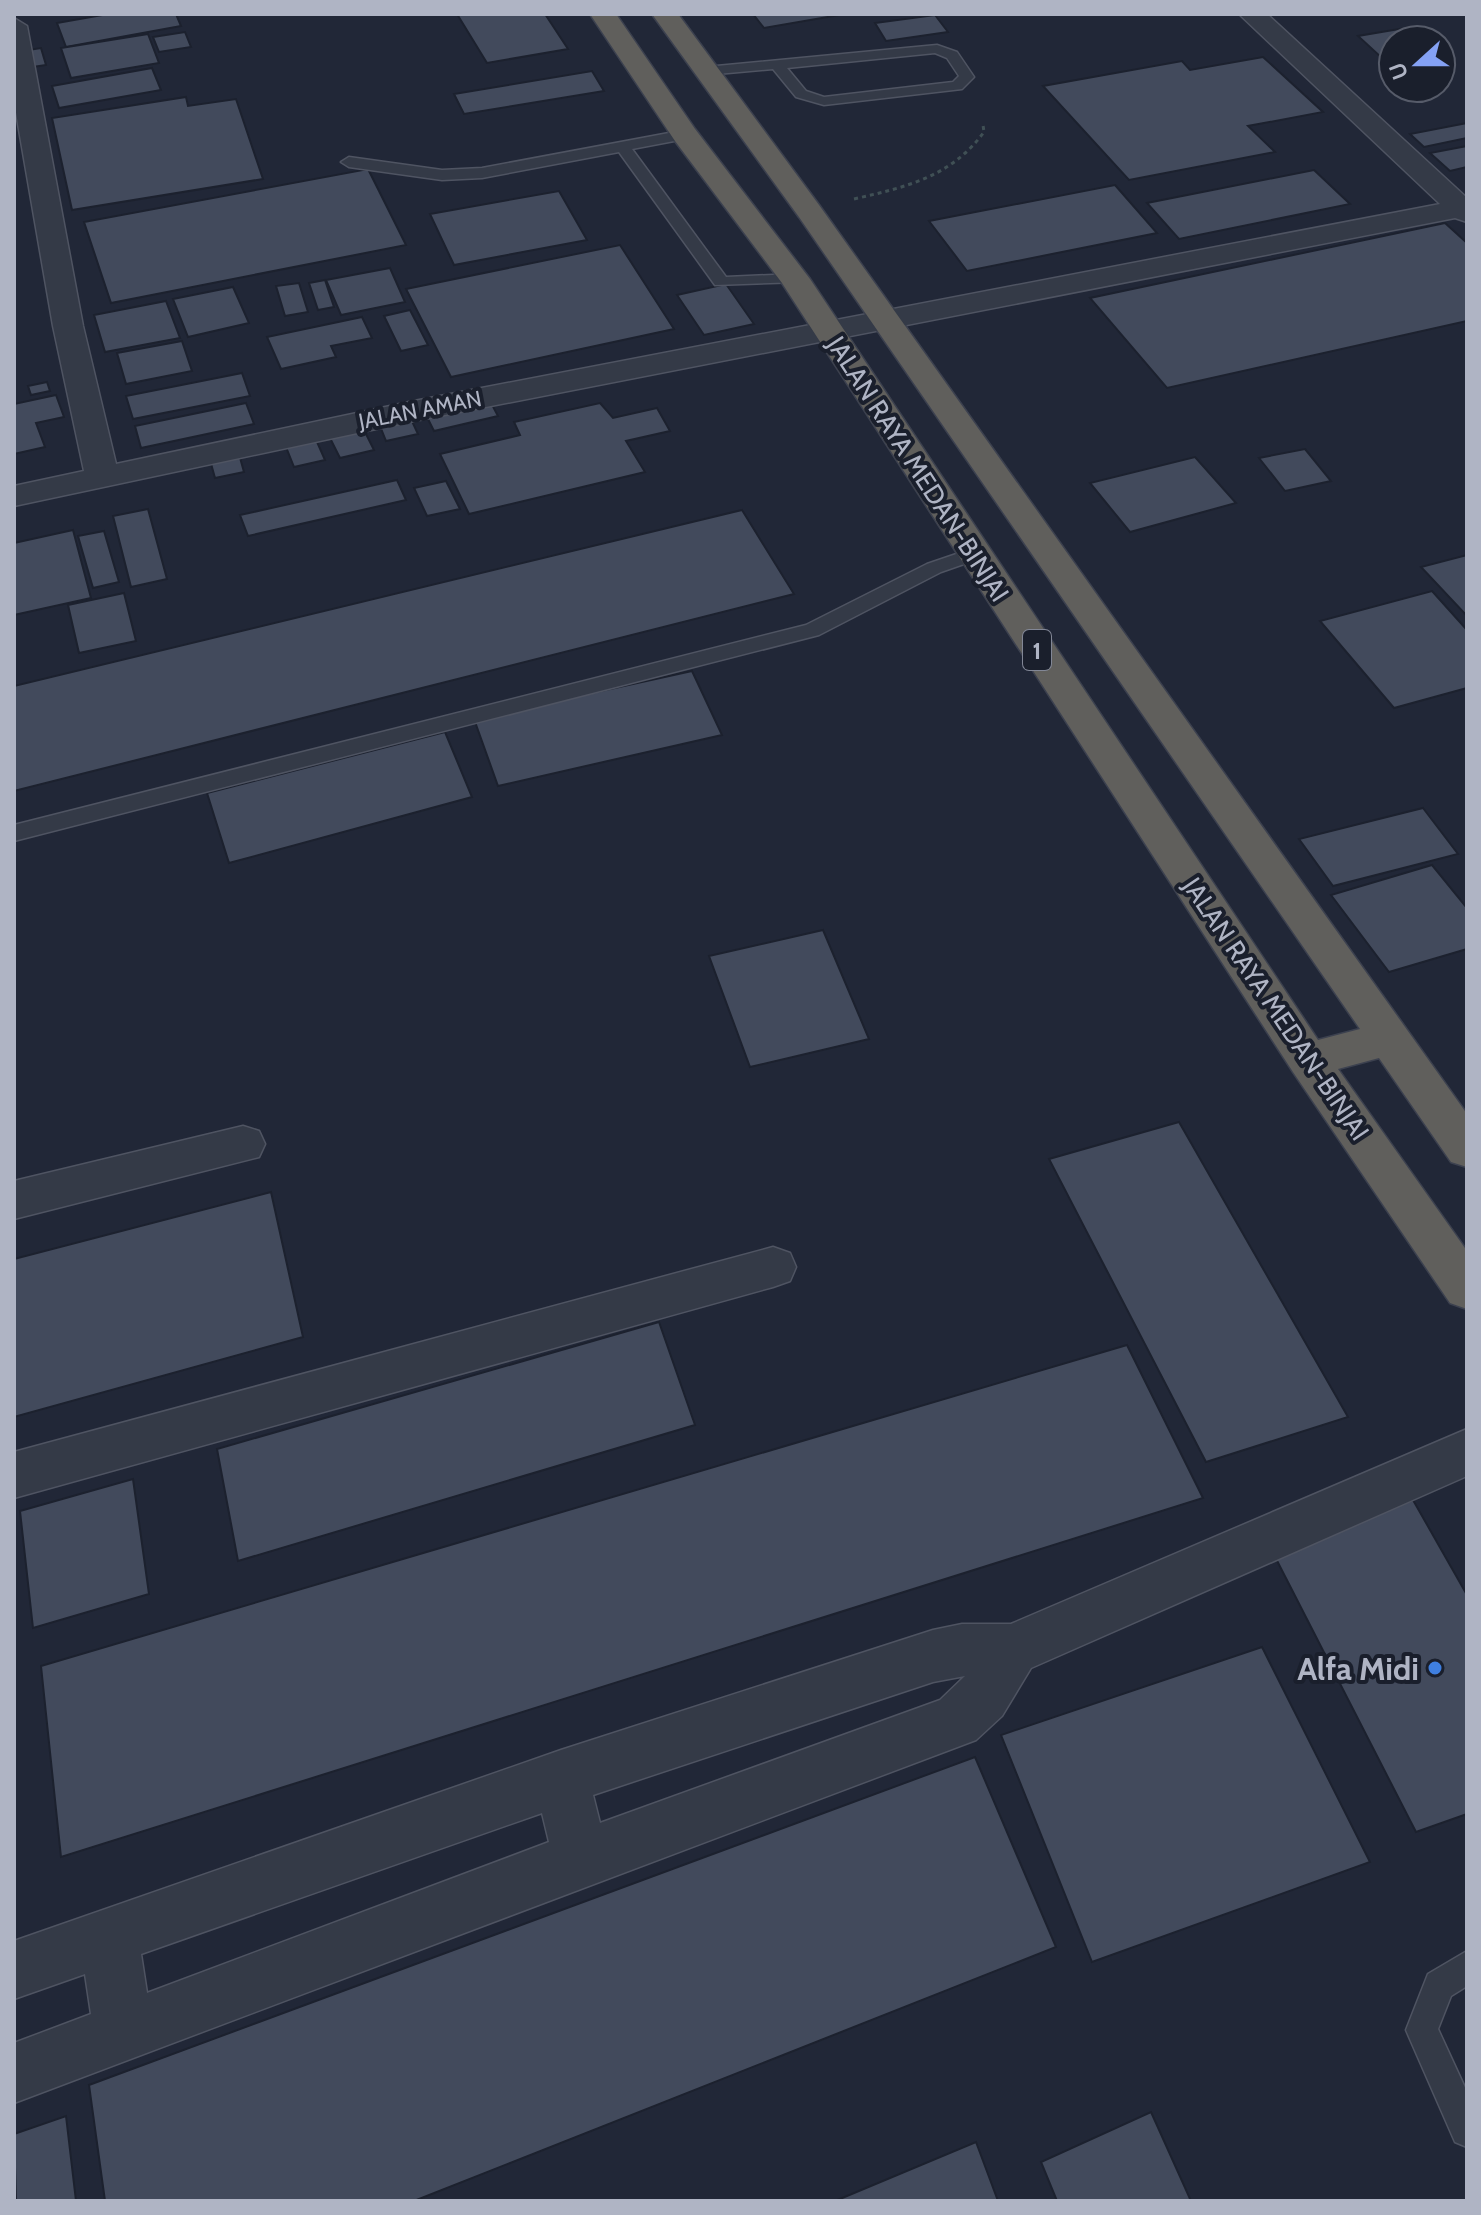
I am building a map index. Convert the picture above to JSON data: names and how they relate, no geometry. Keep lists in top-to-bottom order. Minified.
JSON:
{"streets":{"highway":["JALAN RAYA MEDAN-BINJAI","1"],"street":["JALAN AMAN"]},"crossings":[["JALAN AMAN","JALAN RAYA MEDAN-BINJAI"]],"places":["Alfa Midi"],"north":"left"}
